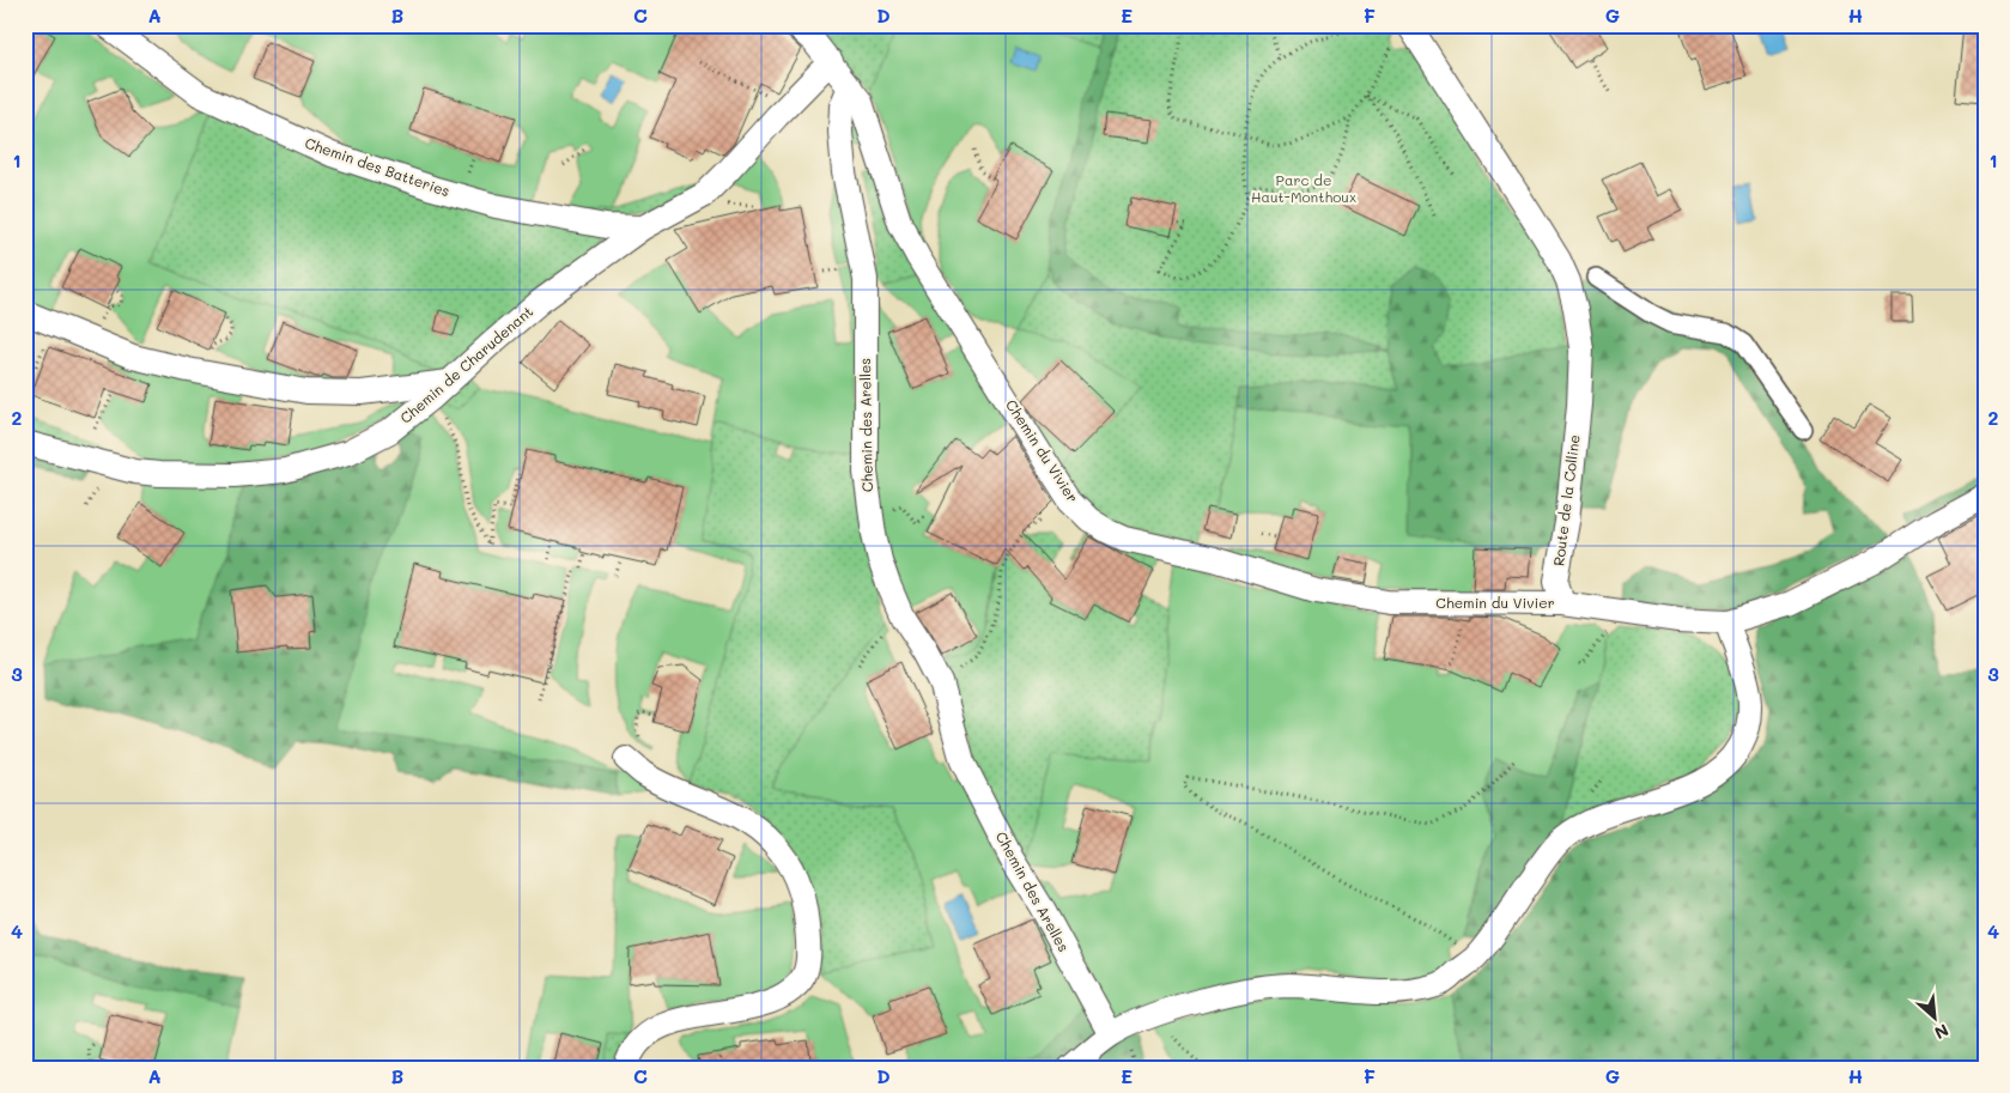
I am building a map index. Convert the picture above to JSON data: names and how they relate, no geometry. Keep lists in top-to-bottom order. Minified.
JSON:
{"streets":{"street":["Chemin des Batteries","Chemin de Charudenant","Chemin des Arelles","Chemin du Vivier","Route de la Colline"]},"crossings":[["Chemin des Batteries","Chemin de Charudenant"],["Chemin de Charudenant","Chemin du Vivier"],["Chemin des Arelles","Chemin du Vivier"],["Chemin du Vivier","Route de la Colline"]],"parks":["Parc de Haut-Monthoux"],"north":"bottom right","grid":{"columns":["A","B","C","D","E","F","G","H"],"rows":["1","2","3","4"]}}
